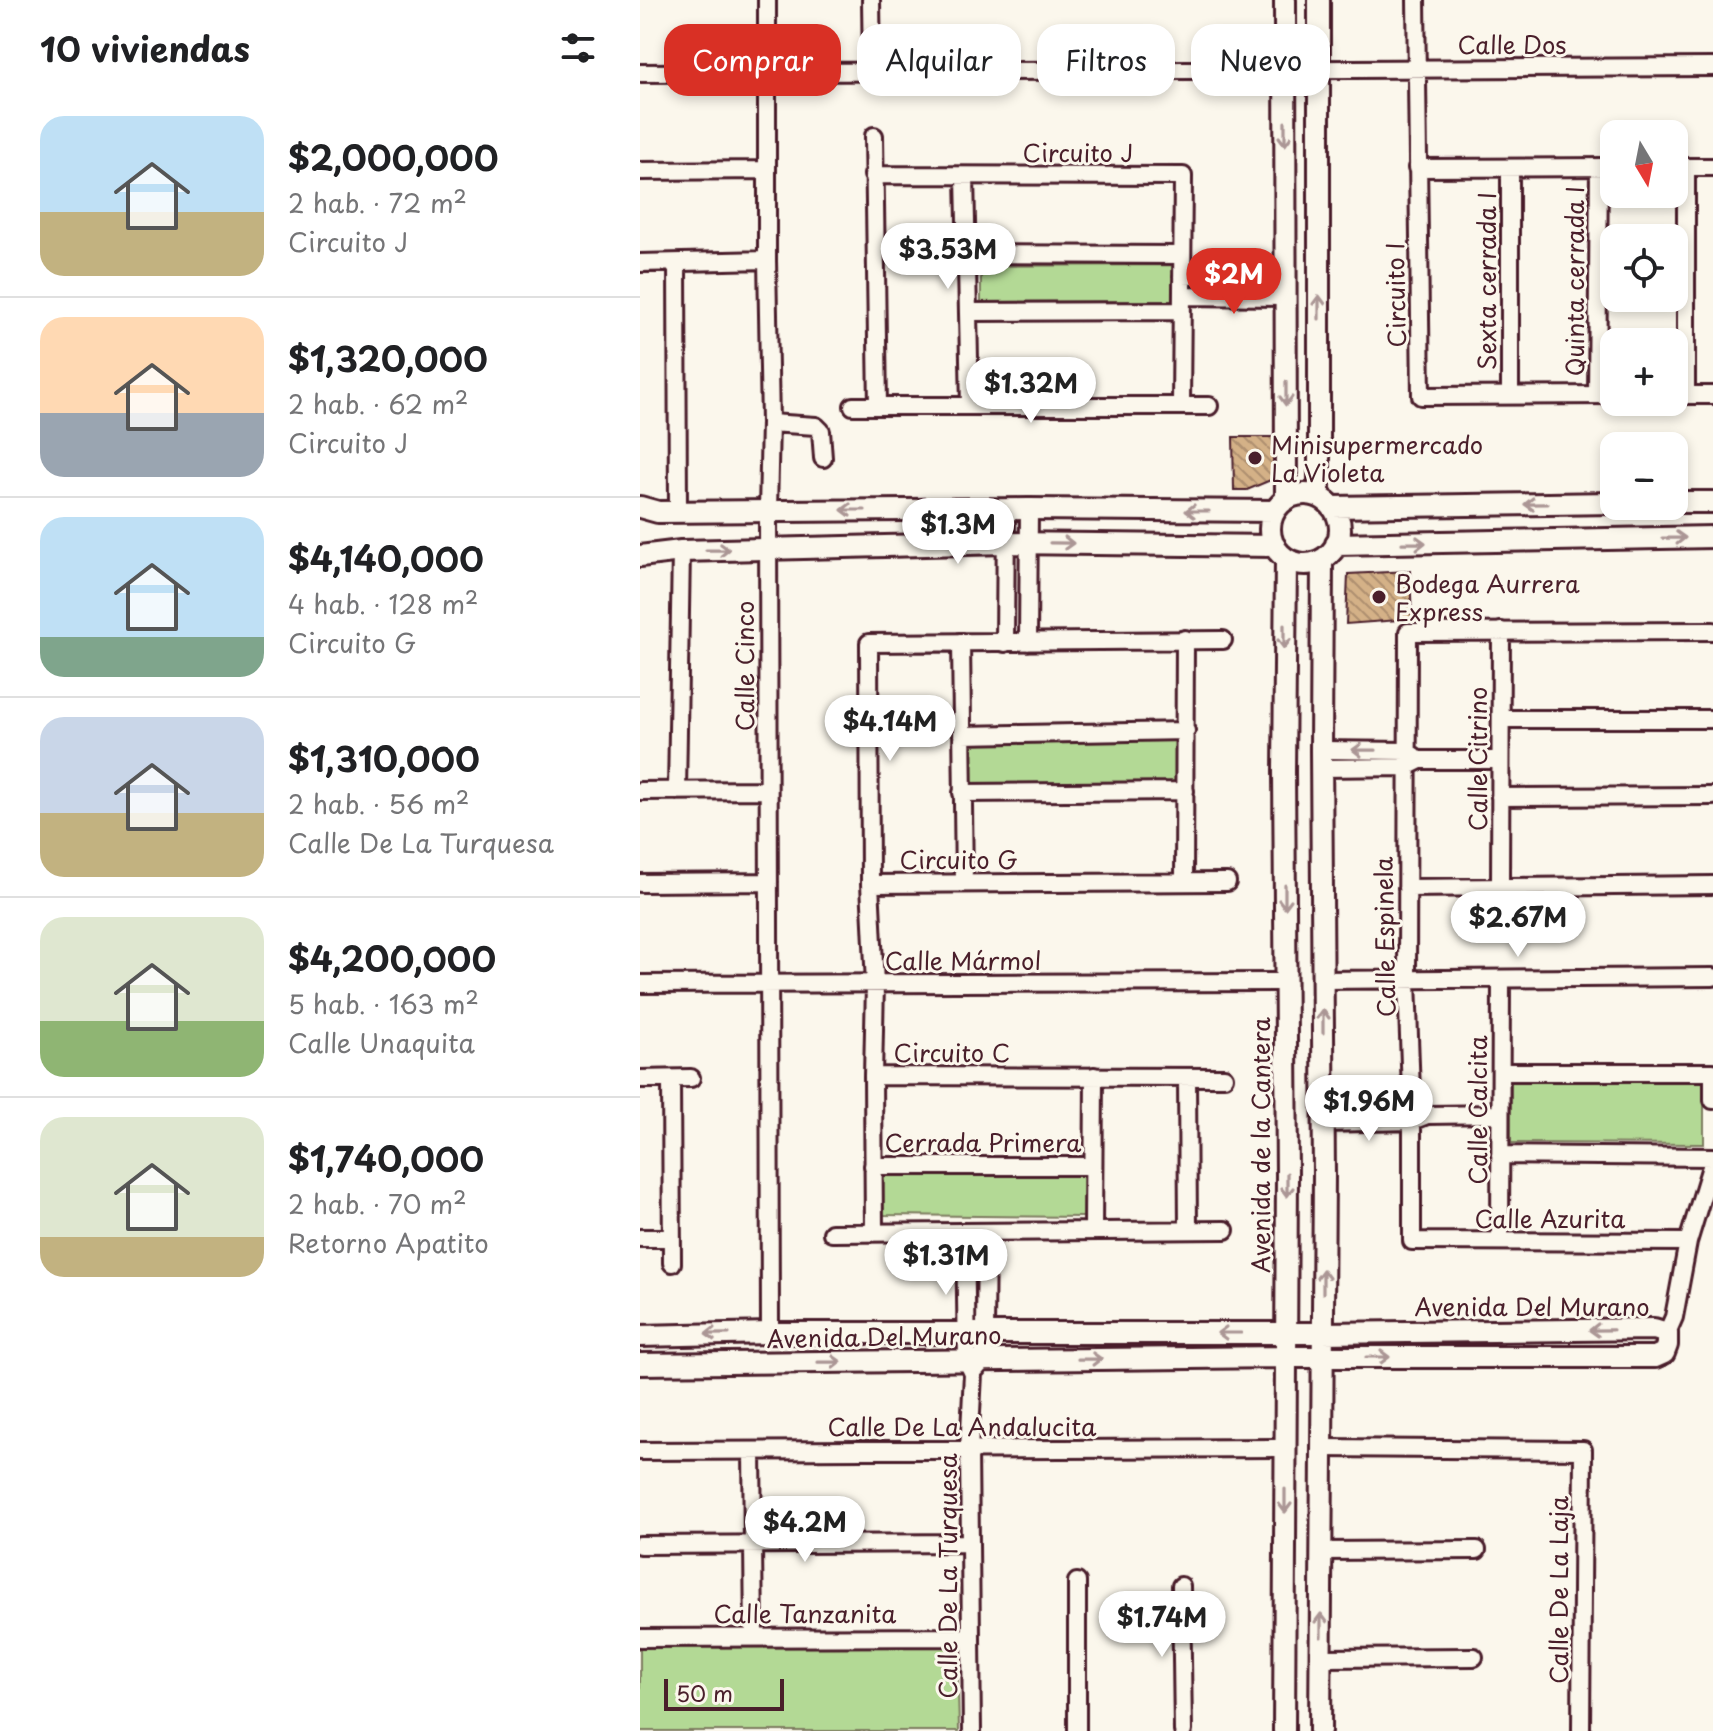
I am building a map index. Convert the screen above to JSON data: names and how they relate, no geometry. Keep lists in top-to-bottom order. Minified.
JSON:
{"streets":{"street":["Calle Dos","Circuito J","Sexta cerrada I","Quinta cerrada I","Circuito I","Calle Cinco","Calle Citrino","Circuito G","Calle Espinela","Calle Mármol","Circuito C","Calle Calcita","Cerrada Primera","Avenida de la Cantera","Calle Azurita","Avenida Del Murano","Calle De La Andalucita","Calle De La Turquesa","Calle De La Laja","Calle Tanzanita"]},"crossings":[["Calle Dos","Circuito I"],["Sexta cerrada I","Circuito I"],["Calle Cinco","Calle Mármol"],["Calle Cinco","Avenida Del Murano"],["Calle Citrino","Calle Espinela"],["Calle Espinela","Calle Azurita"],["Calle Mármol","Avenida de la Cantera"],["Circuito C","Cerrada Primera"],["Calle Calcita","Calle Azurita"],["Avenida de la Cantera","Avenida Del Murano"],["Avenida de la Cantera","Calle De La Andalucita"],["Avenida Del Murano","Calle De La Turquesa"],["Calle De La Andalucita","Calle De La Turquesa"],["Calle De La Turquesa","Calle Tanzanita"]],"places":["Minisupermercado La Violeta","Bodega Aurrera Express"],"scale_bar":"50 m","north":"bottom","page":{"heading":"10 viviendas","chip":["Comprar","Alquilar","Filtros","Nuevo"],"list":[{"name":"$2,000,000","note":"2 hab. · 72 m² · Circuito J"},{"name":"$1,320,000","note":"2 hab. · 62 m² · Circuito J"},{"name":"$4,140,000","note":"4 hab. · 128 m² · Circuito G"},{"name":"$1,310,000","note":"2 hab. · 56 m² · Calle De La Turquesa"},{"name":"$4,200,000","note":"5 hab. · 163 m² · Calle Unaquita"},{"name":"$1,740,000","note":"2 hab. · 70 m² · Retorno Apatito"}],"map_buttons":["+","−"],"price":["$3.53M","$2M","$1.32M","$1.3M","$4.14M","$2.67M","$1.96M","$1.31M","$4.2M","$1.74M"],"scale":"50 m"}}
